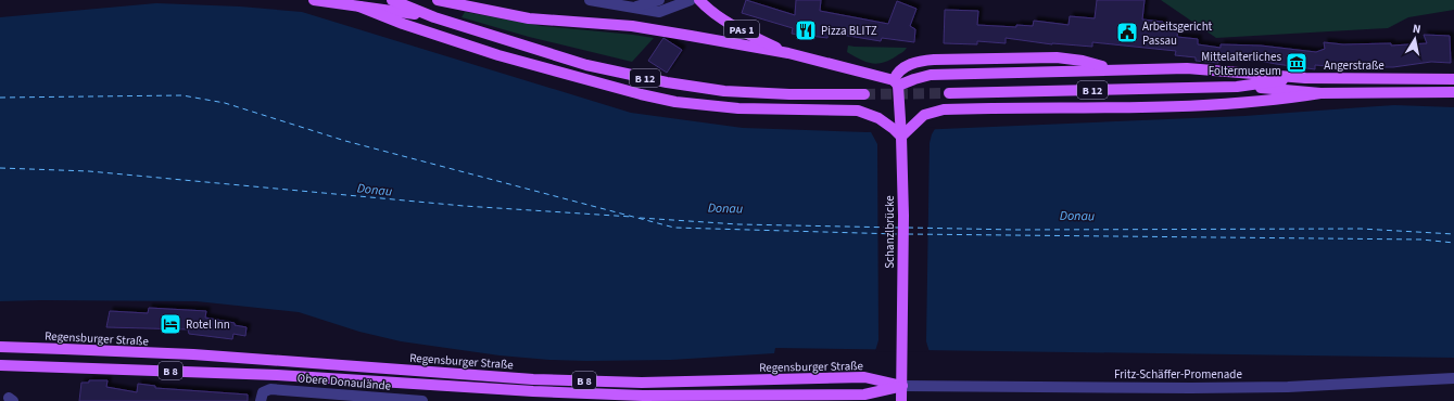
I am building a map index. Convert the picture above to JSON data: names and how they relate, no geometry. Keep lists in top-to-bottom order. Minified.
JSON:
{"streets":{"main road":["PAs 1","Angerstraße","B 12","Schanzlbrücke","Regensburger Straße","B 8"],"street":["Fritz-Schäffer-Promenade","Obere Donaulände"]},"crossings":[["Angerstraße","B 12"],["B 12","Schanzlbrücke"],["Schanzlbrücke","Regensburger Straße"],["Schanzlbrücke","B 8"],["Schanzlbrücke","Fritz-Schäffer-Promenade"],["Regensburger Straße","B 8"],["Regensburger Straße","Fritz-Schäffer-Promenade"],["B 8","Fritz-Schäffer-Promenade"]],"water":["Donau"],"places":{"restaurant":["Pizza BLITZ"],"public building":["Arbeitsgericht Passau"],"museum":["Mittelalterliches Foltermuseum"],"hotel":["Rotel Inn"]},"north":"top"}
